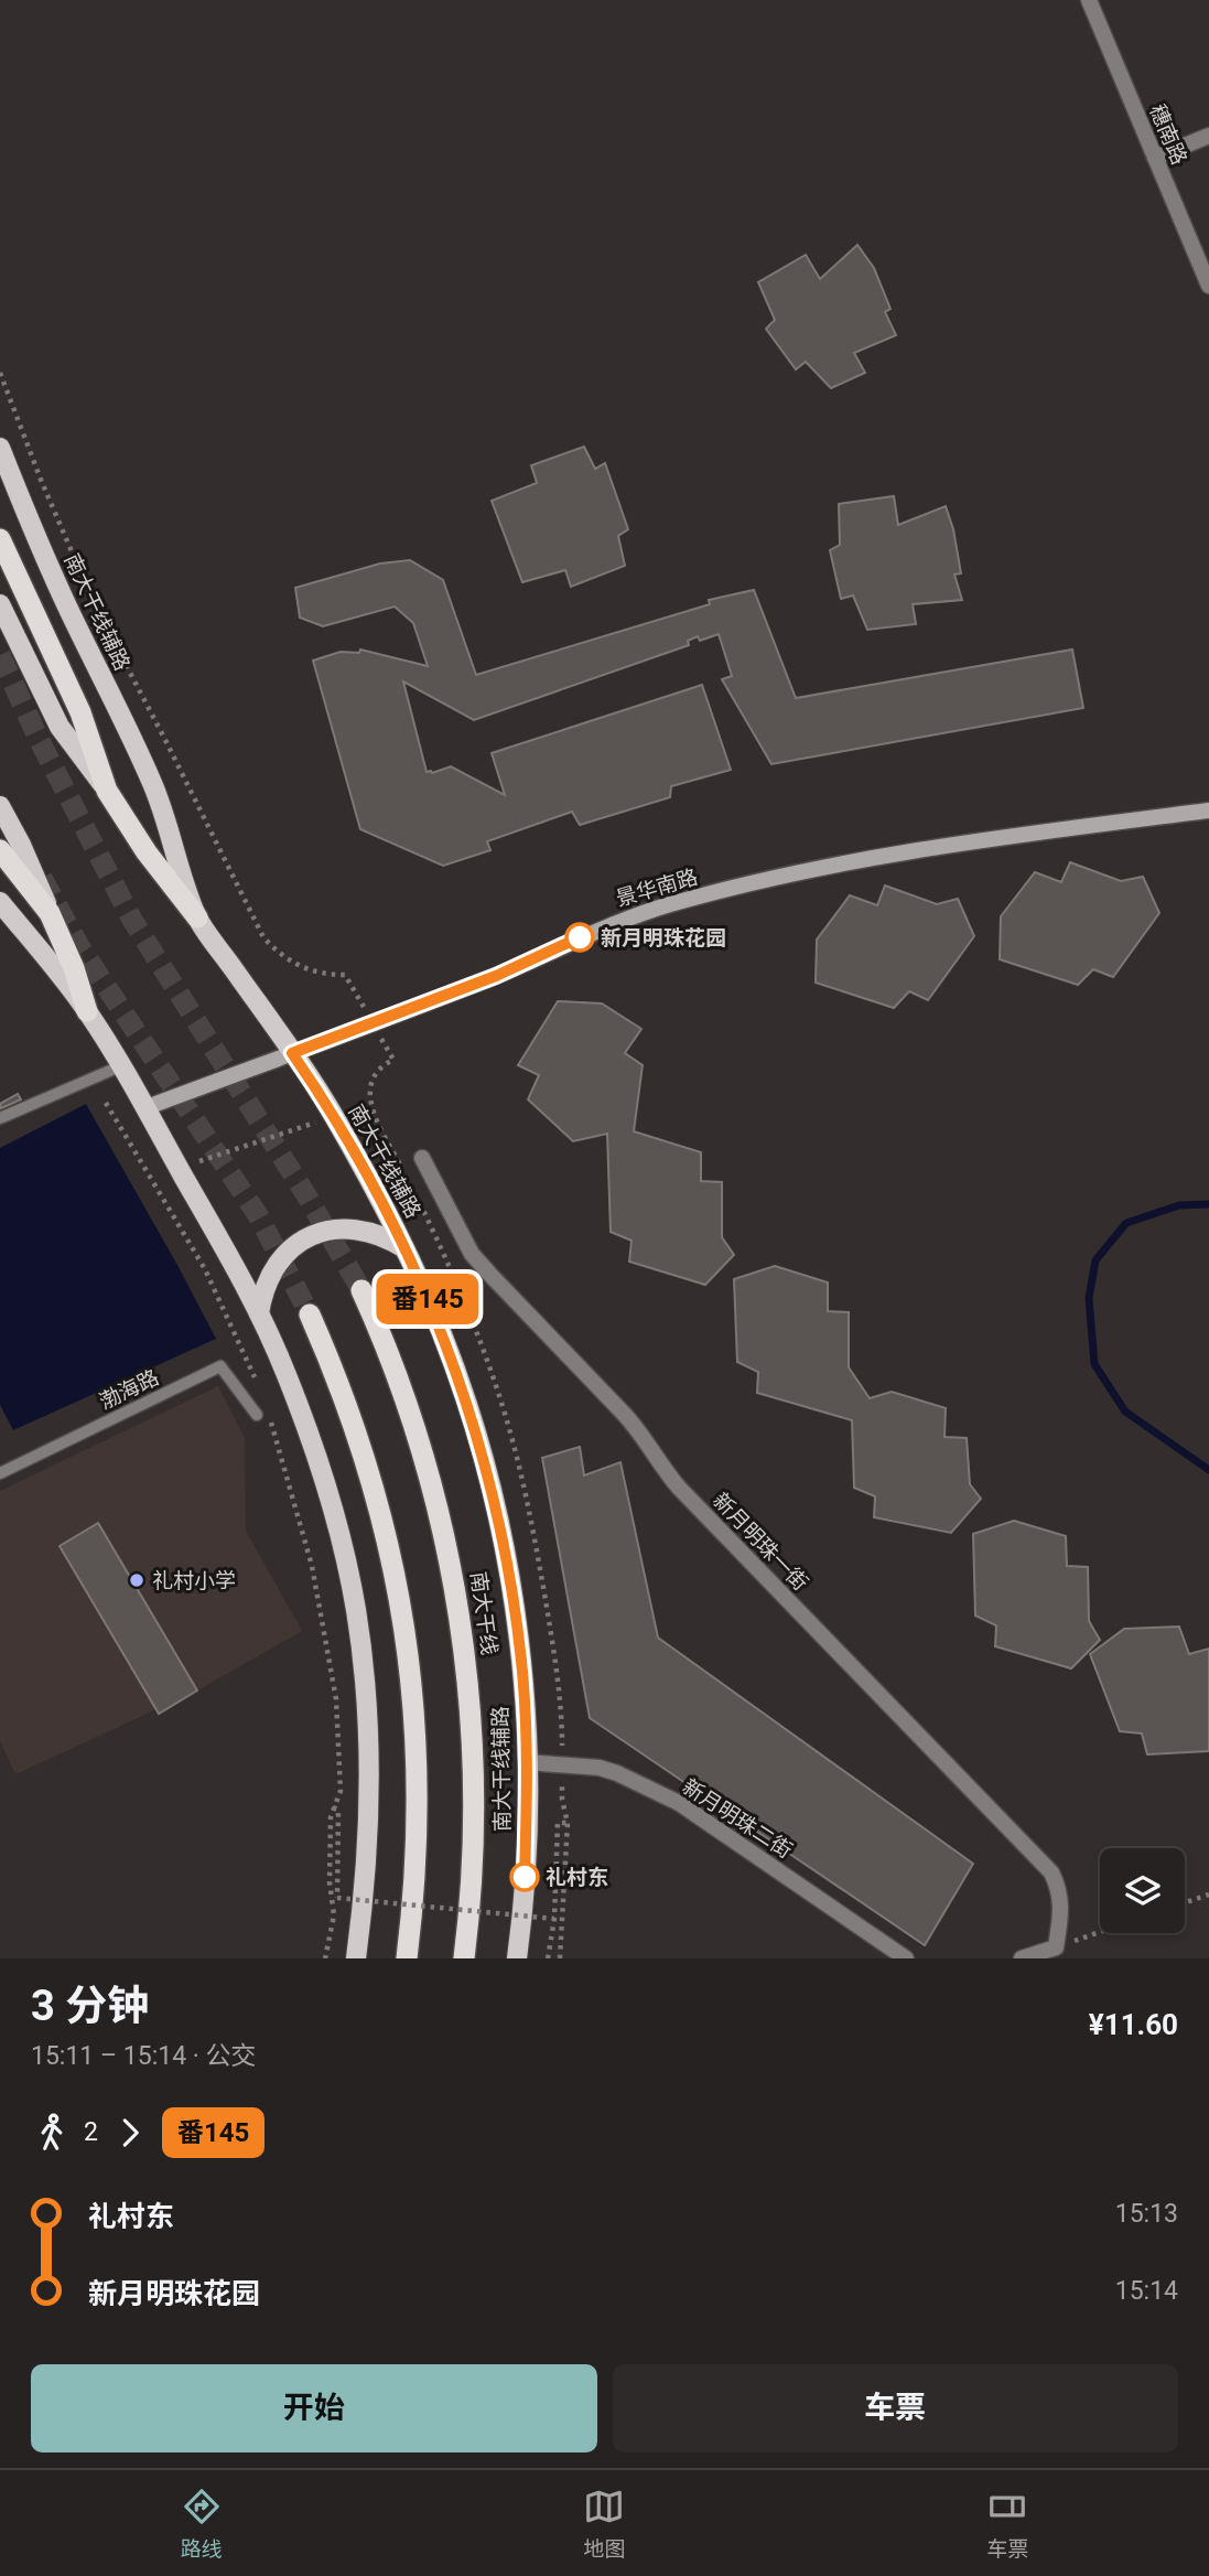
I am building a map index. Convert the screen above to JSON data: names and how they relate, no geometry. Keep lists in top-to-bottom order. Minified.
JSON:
{"streets":{"highway":["南大干线"],"main road":["南大干线辅路","景华南路"],"street":["穗南路","新月明珠一街","新月明珠二街"],"lane":["渤海路"]},"crossings":[["南大干线辅路","景华南路"],["南大干线辅路","新月明珠二街"]],"places":["新月明珠花园","礼村小学","礼村东"],"lines":["bus line 番145"],"page":{"on_map":"番145","heading":["3 分钟","15:11 – 15:14 · 公交","¥11.60"],"legs":["2","番145"],"list":[{"name":"礼村东","value":"15:13"},{"name":"新月明珠花园","value":"15:14"}],"buttons":["开始","车票"],"tabs":["路线","地图","车票"]}}
